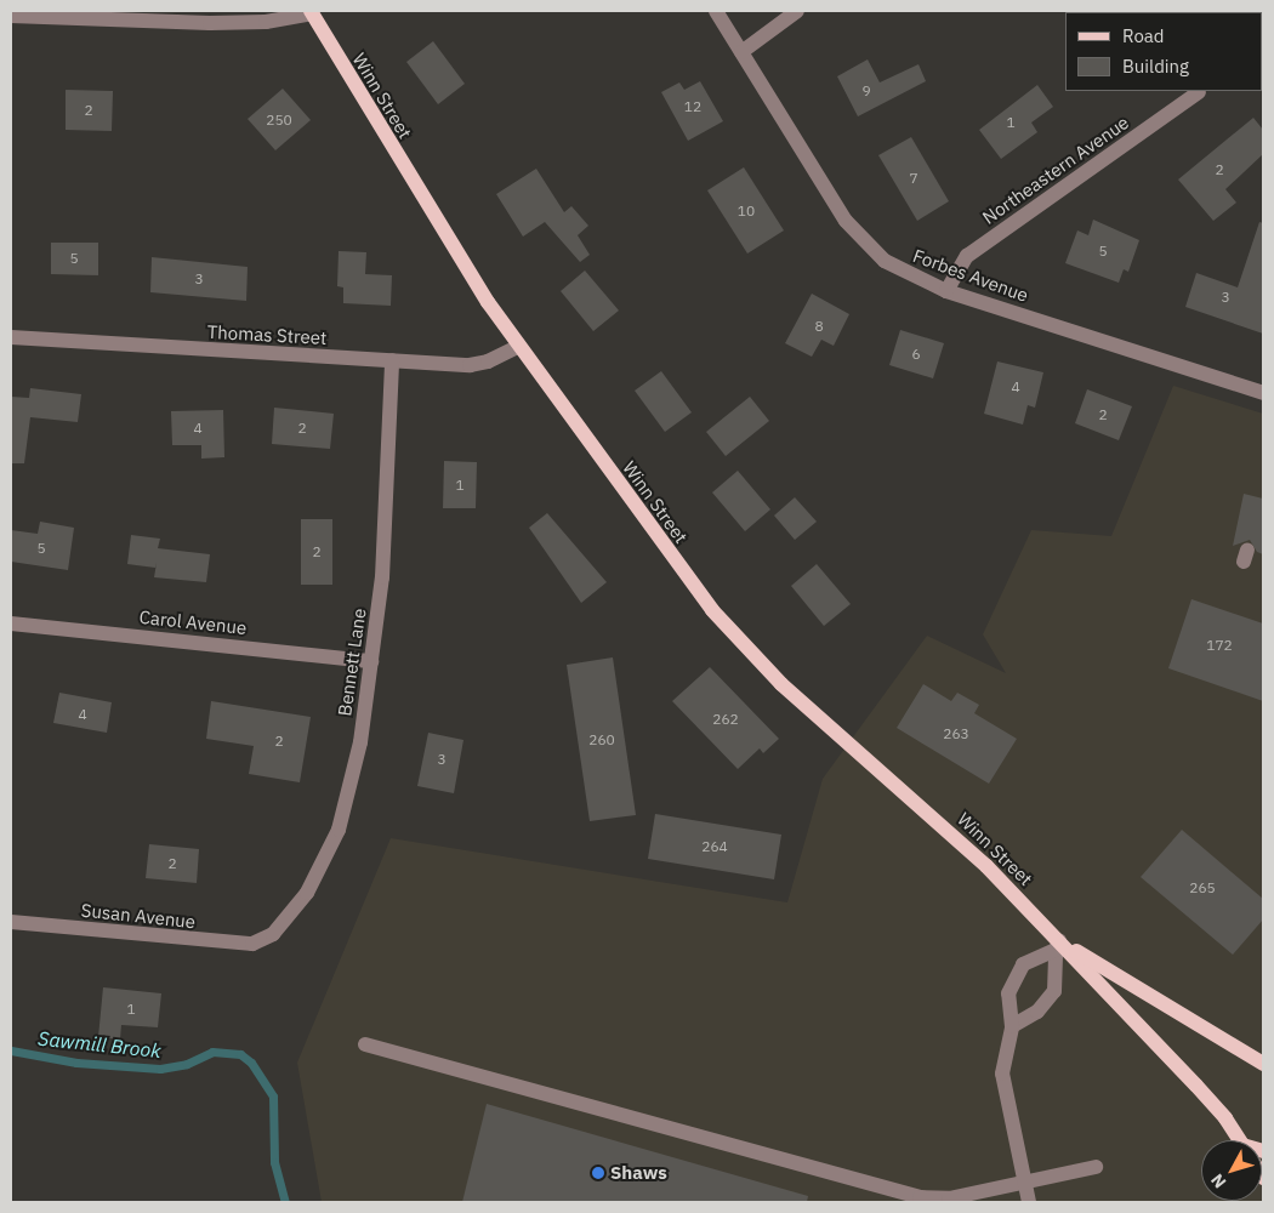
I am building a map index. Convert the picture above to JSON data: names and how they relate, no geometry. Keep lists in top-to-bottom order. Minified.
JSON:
{"streets":{"main road":["Winn Street"],"street":["Northeastern Avenue","Forbes Avenue","Thomas Street","Carol Avenue","Bennett Lane","Susan Avenue"]},"crossings":[["Winn Street","Thomas Street"],["Northeastern Avenue","Forbes Avenue"],["Thomas Street","Bennett Lane"],["Carol Avenue","Bennett Lane"],["Bennett Lane","Susan Avenue"]],"water":["Sawmill Brook"],"places":["Shaws"],"house_numbers":["9","12","2","250","1","2","7","10","5","5","3","3","8","6","4","2","4","2","1","5","2","172","4","262","263","260","2","3","264","2","265","1"],"legend":["Road","Building"],"north":"bottom left"}
